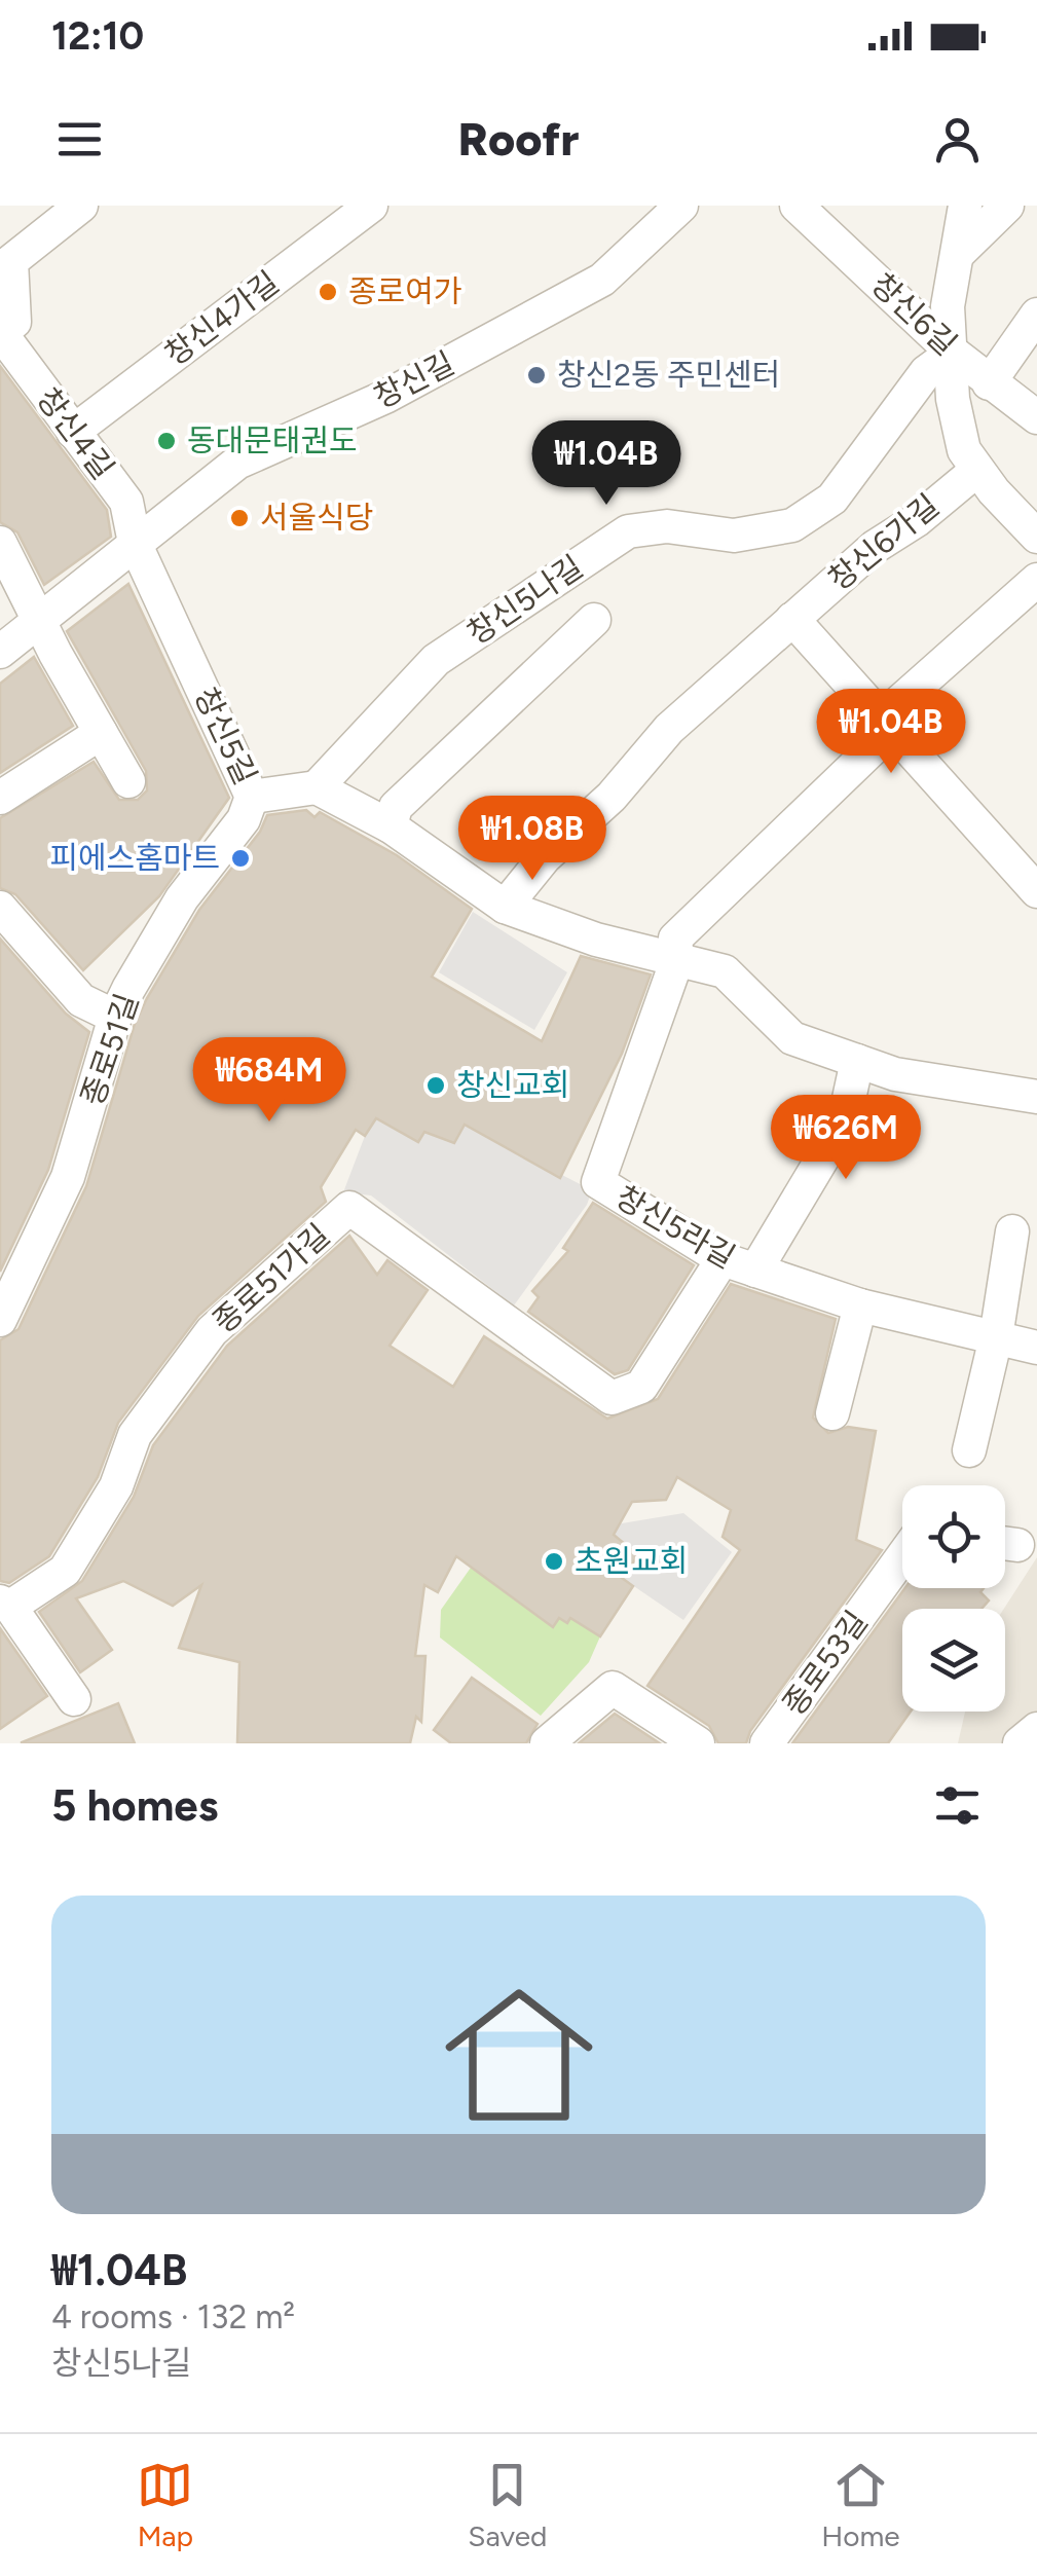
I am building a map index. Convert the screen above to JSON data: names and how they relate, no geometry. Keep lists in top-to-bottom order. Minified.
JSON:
{"streets":{"street":["창신6길","창신4가길","창신길","창신4길","창신6가길","창신5나길","창신5길","종로51길","창신5라길","종로51가길","종로53길"]},"crossings":[["창신6길","창신5나길"],["창신4가길","창신4길"],["창신길","창신4길"],["창신길","창신5길"],["창신4길","창신5길"],["창신5나길","창신5길"],["창신5길","종로51길"],["창신5라길","종로51가길"]],"places":["종로여가","창신2동 주민센터","동대문태권도","서울식당","피에스홈마트","창신교회","초원교회"],"page":{"status":"12:10","header":"Roofr","price":["₩1.04B","₩1.04B","₩1.08B","₩684M","₩626M"],"heading":"5 homes","list":[{"name":"₩1.04B","note":"4 rooms · 132 m² · 창신5나길"}],"tabs":["Map","Saved","Home"]}}
